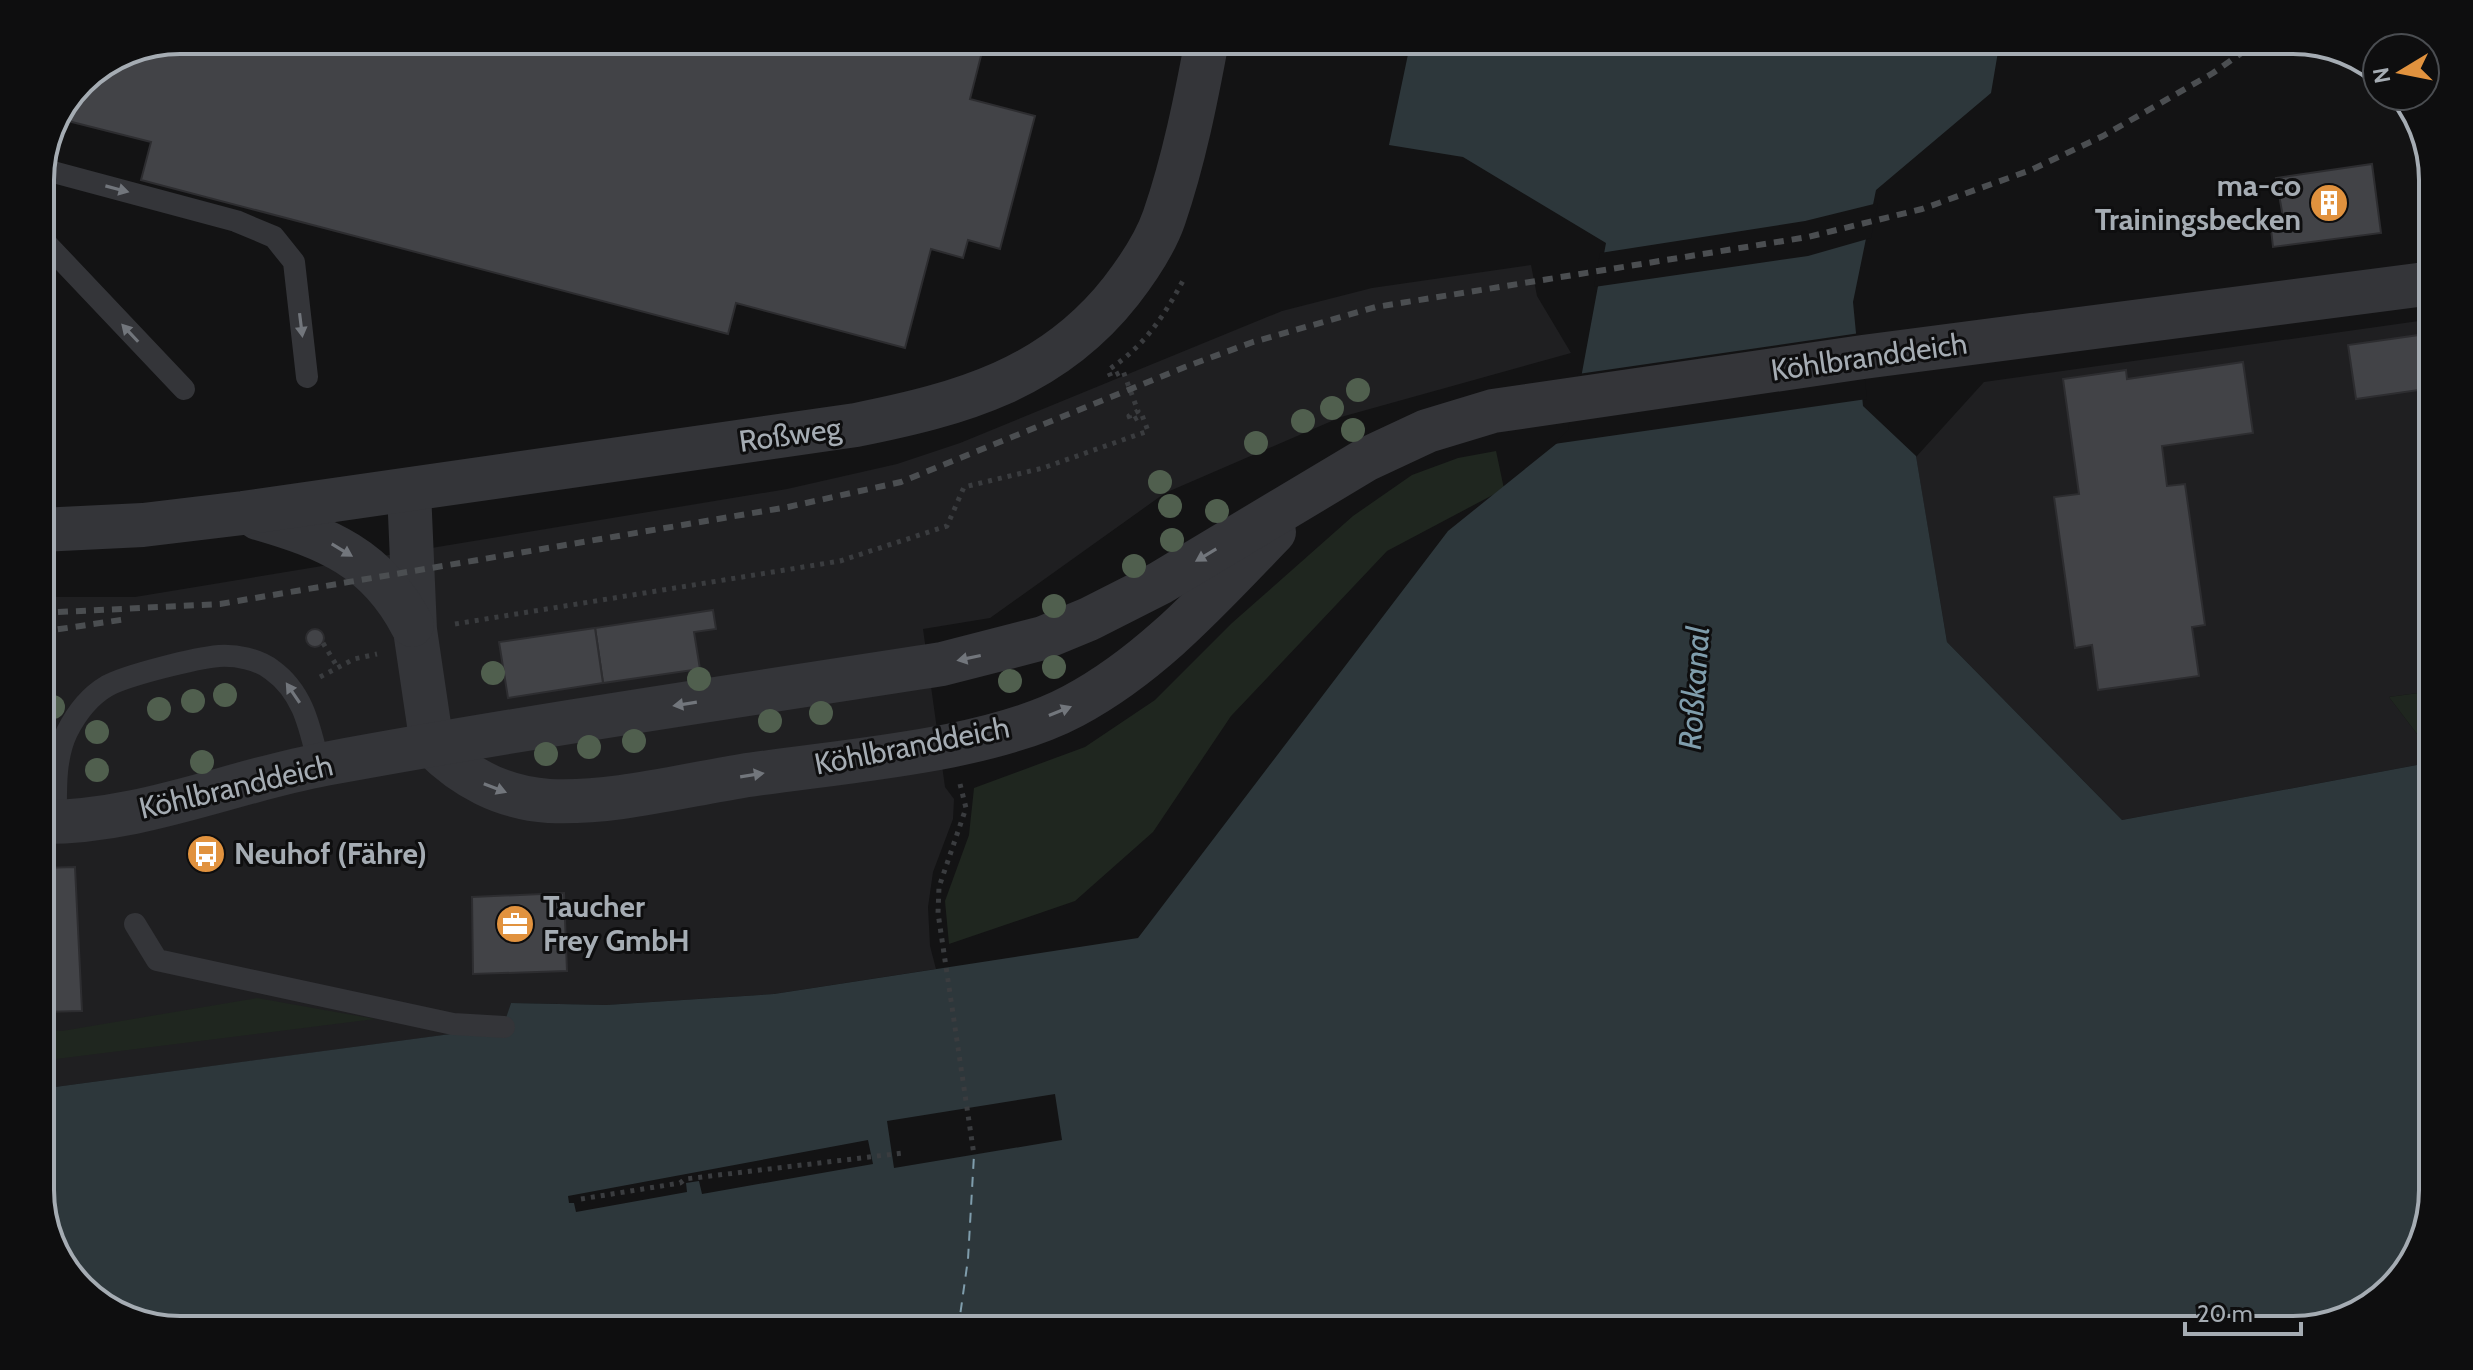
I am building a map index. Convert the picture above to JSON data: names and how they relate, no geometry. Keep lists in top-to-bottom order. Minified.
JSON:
{"streets":{"street":["Köhlbranddeich","Roßweg"]},"water":["Roßkanal"],"places":{"building":["ma-co Trainingsbecken"],"bus stop":["Neuhof (Fähre)"],"office":["Taucher Frey GmbH"]},"scale_bar":"20 m","north":"left"}
